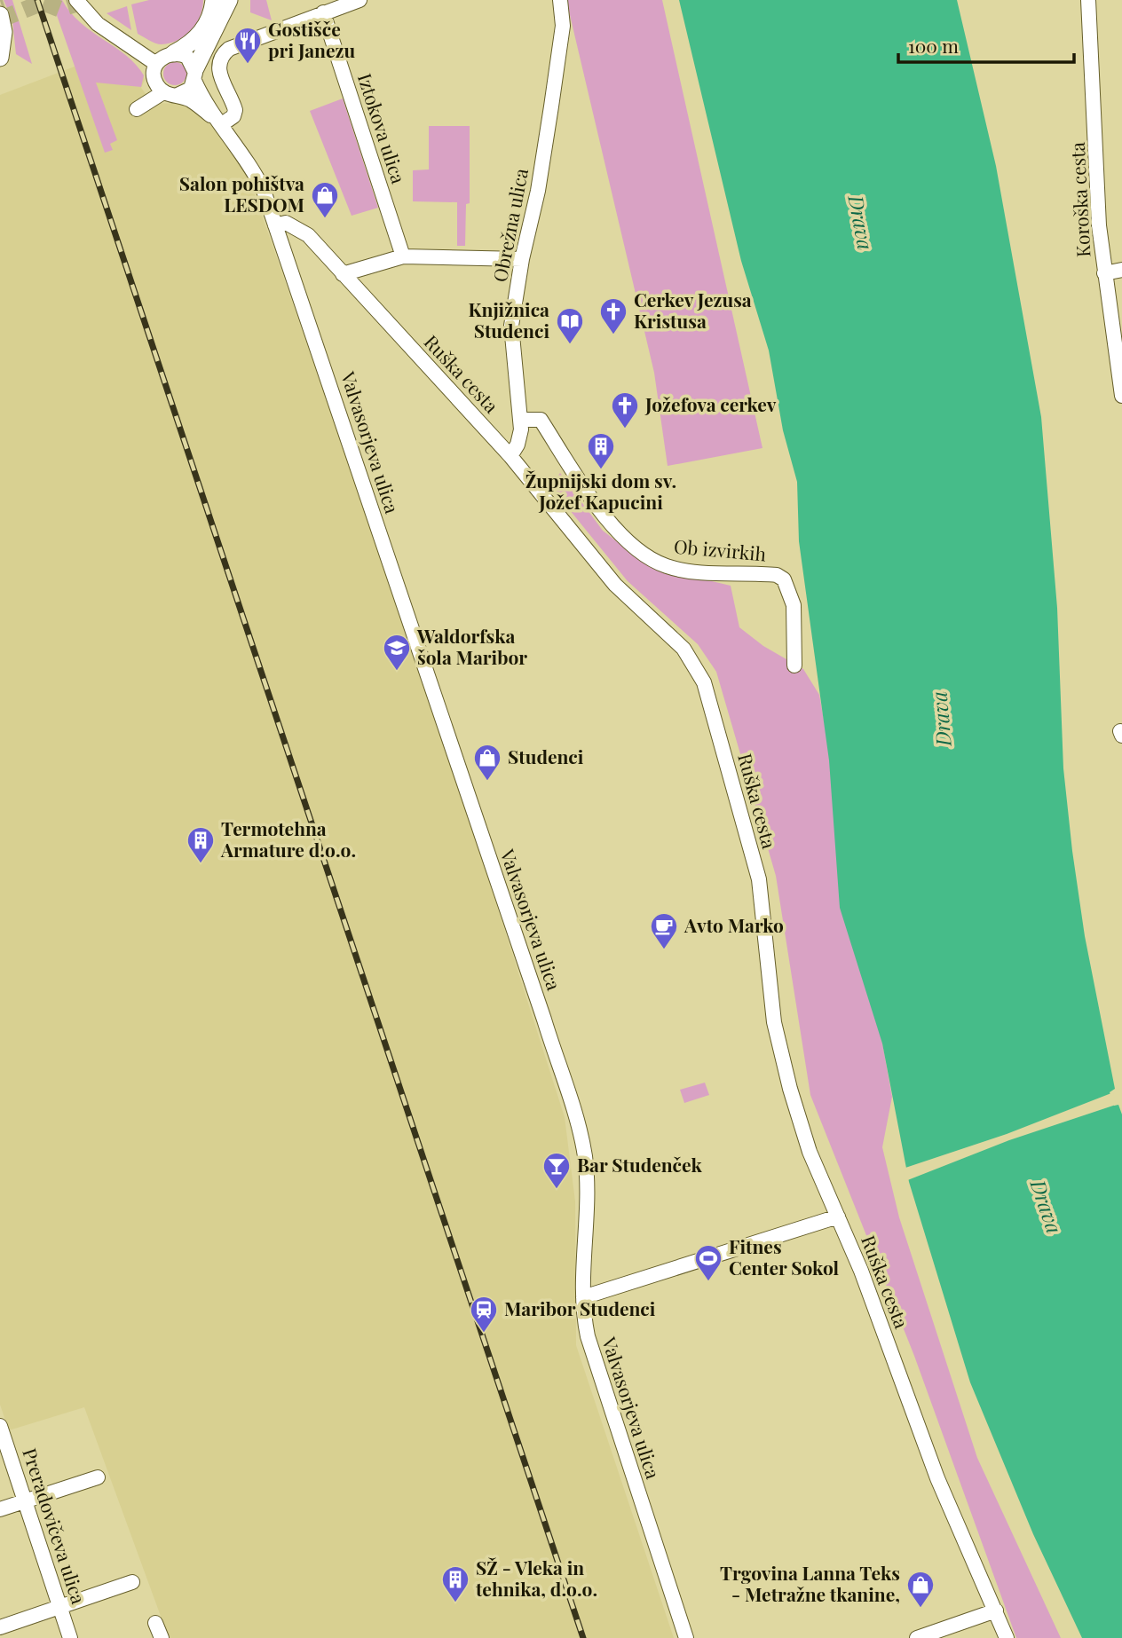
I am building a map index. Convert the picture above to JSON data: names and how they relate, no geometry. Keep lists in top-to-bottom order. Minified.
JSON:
{"streets":{"street":["Iztokova ulica","Koroška cesta","Obrežna ulica","Ruška cesta","Valvasorjeva ulica","Ob izvirkih","Preradovičeva ulica"]},"crossings":[["Obrežna ulica","Ruška cesta"],["Obrežna ulica","Ob izvirkih"],["Ruška cesta","Valvasorjeva ulica"]],"water":["Drava"],"places":{"restaurant":["Gostišče pri Janezu"],"shop":["Salon pohištva LESDOM","Studenci","Trgovina Lanna Teks - Metražne tkanine,"],"church":["Cerkev Jezusa Kristusa","Jožefova cerkev"],"library":["Knjižnica Studenci"],"building":["Župnijski dom sv. Jožef Kapucini","Termotehna Armature d.o.o.","SŽ - Vleka in tehnika, d.o.o."],"school or university":["Waldorfska šola Maribor"],"cafe":["Avto Marko"],"bar":["Bar Studenček"],"sports":["Fitnes Center Sokol"],"station":["Maribor Studenci"]},"scale_bar":"100 m"}
